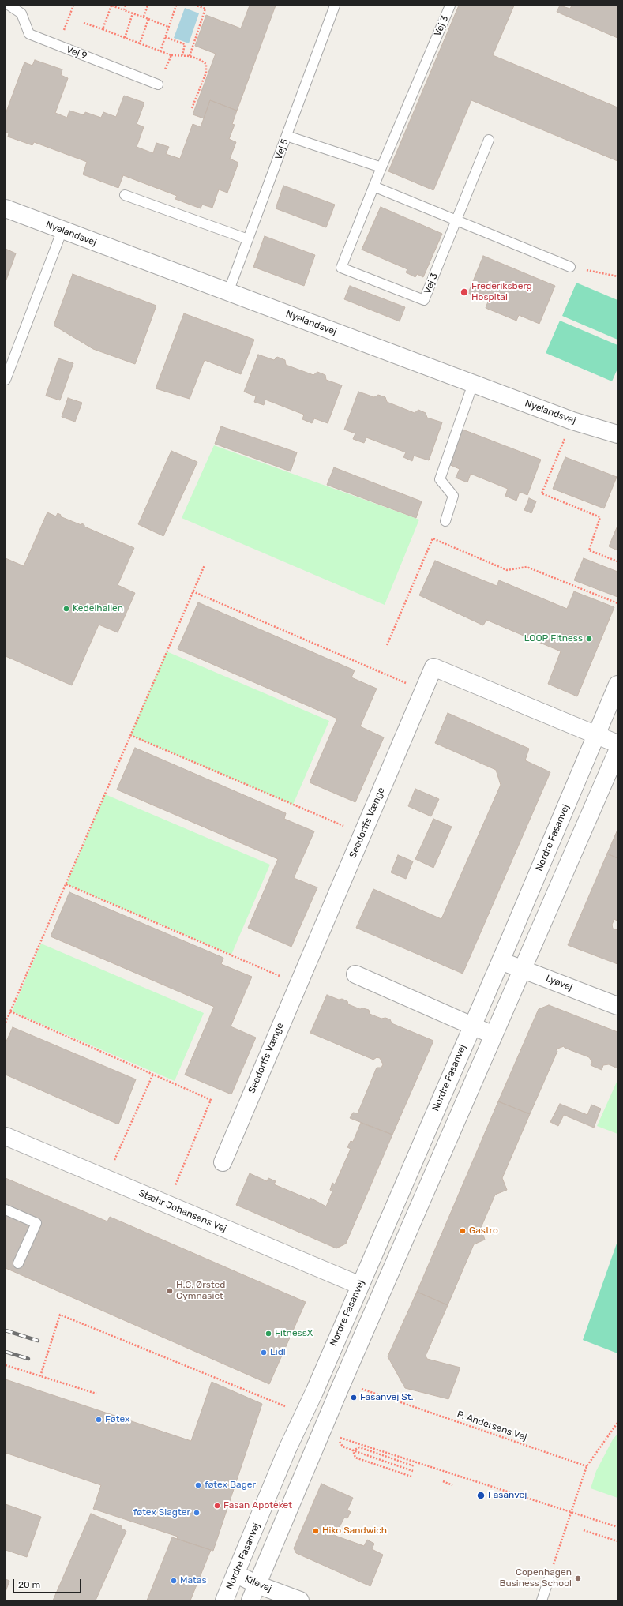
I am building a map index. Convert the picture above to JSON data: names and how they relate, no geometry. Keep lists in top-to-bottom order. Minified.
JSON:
{"streets":{"street":["Nyelandsvej","Seedorffs Vænge","Nordre Fasanvej","Lyøvej","Stæhr Johansens Vej","Kilevej"],"lane":["Vej 3","Vej 9","Vej 5"],"path":["P. Andersens Vej"]},"crossings":[["Vej 5","Nyelandsvej"],["Seedorffs Vænge","Nordre Fasanvej"],["Nordre Fasanvej","Lyøvej"],["Nordre Fasanvej","Stæhr Johansens Vej"],["Nordre Fasanvej","Kilevej"]],"places":["Frederiksberg Hospital","Kedelhallen","LOOP Fitness","Gastro","H.C. Ørsted Gymnasiet","FitnessX","Lidl","Fasanvej St.","Føtex","føtex Bager","Fasanvej","Fasan Apoteket","føtex Slagter","Hiko Sandwich","Copenhagen Business School","Matas"],"scale_bar":"20 m"}
